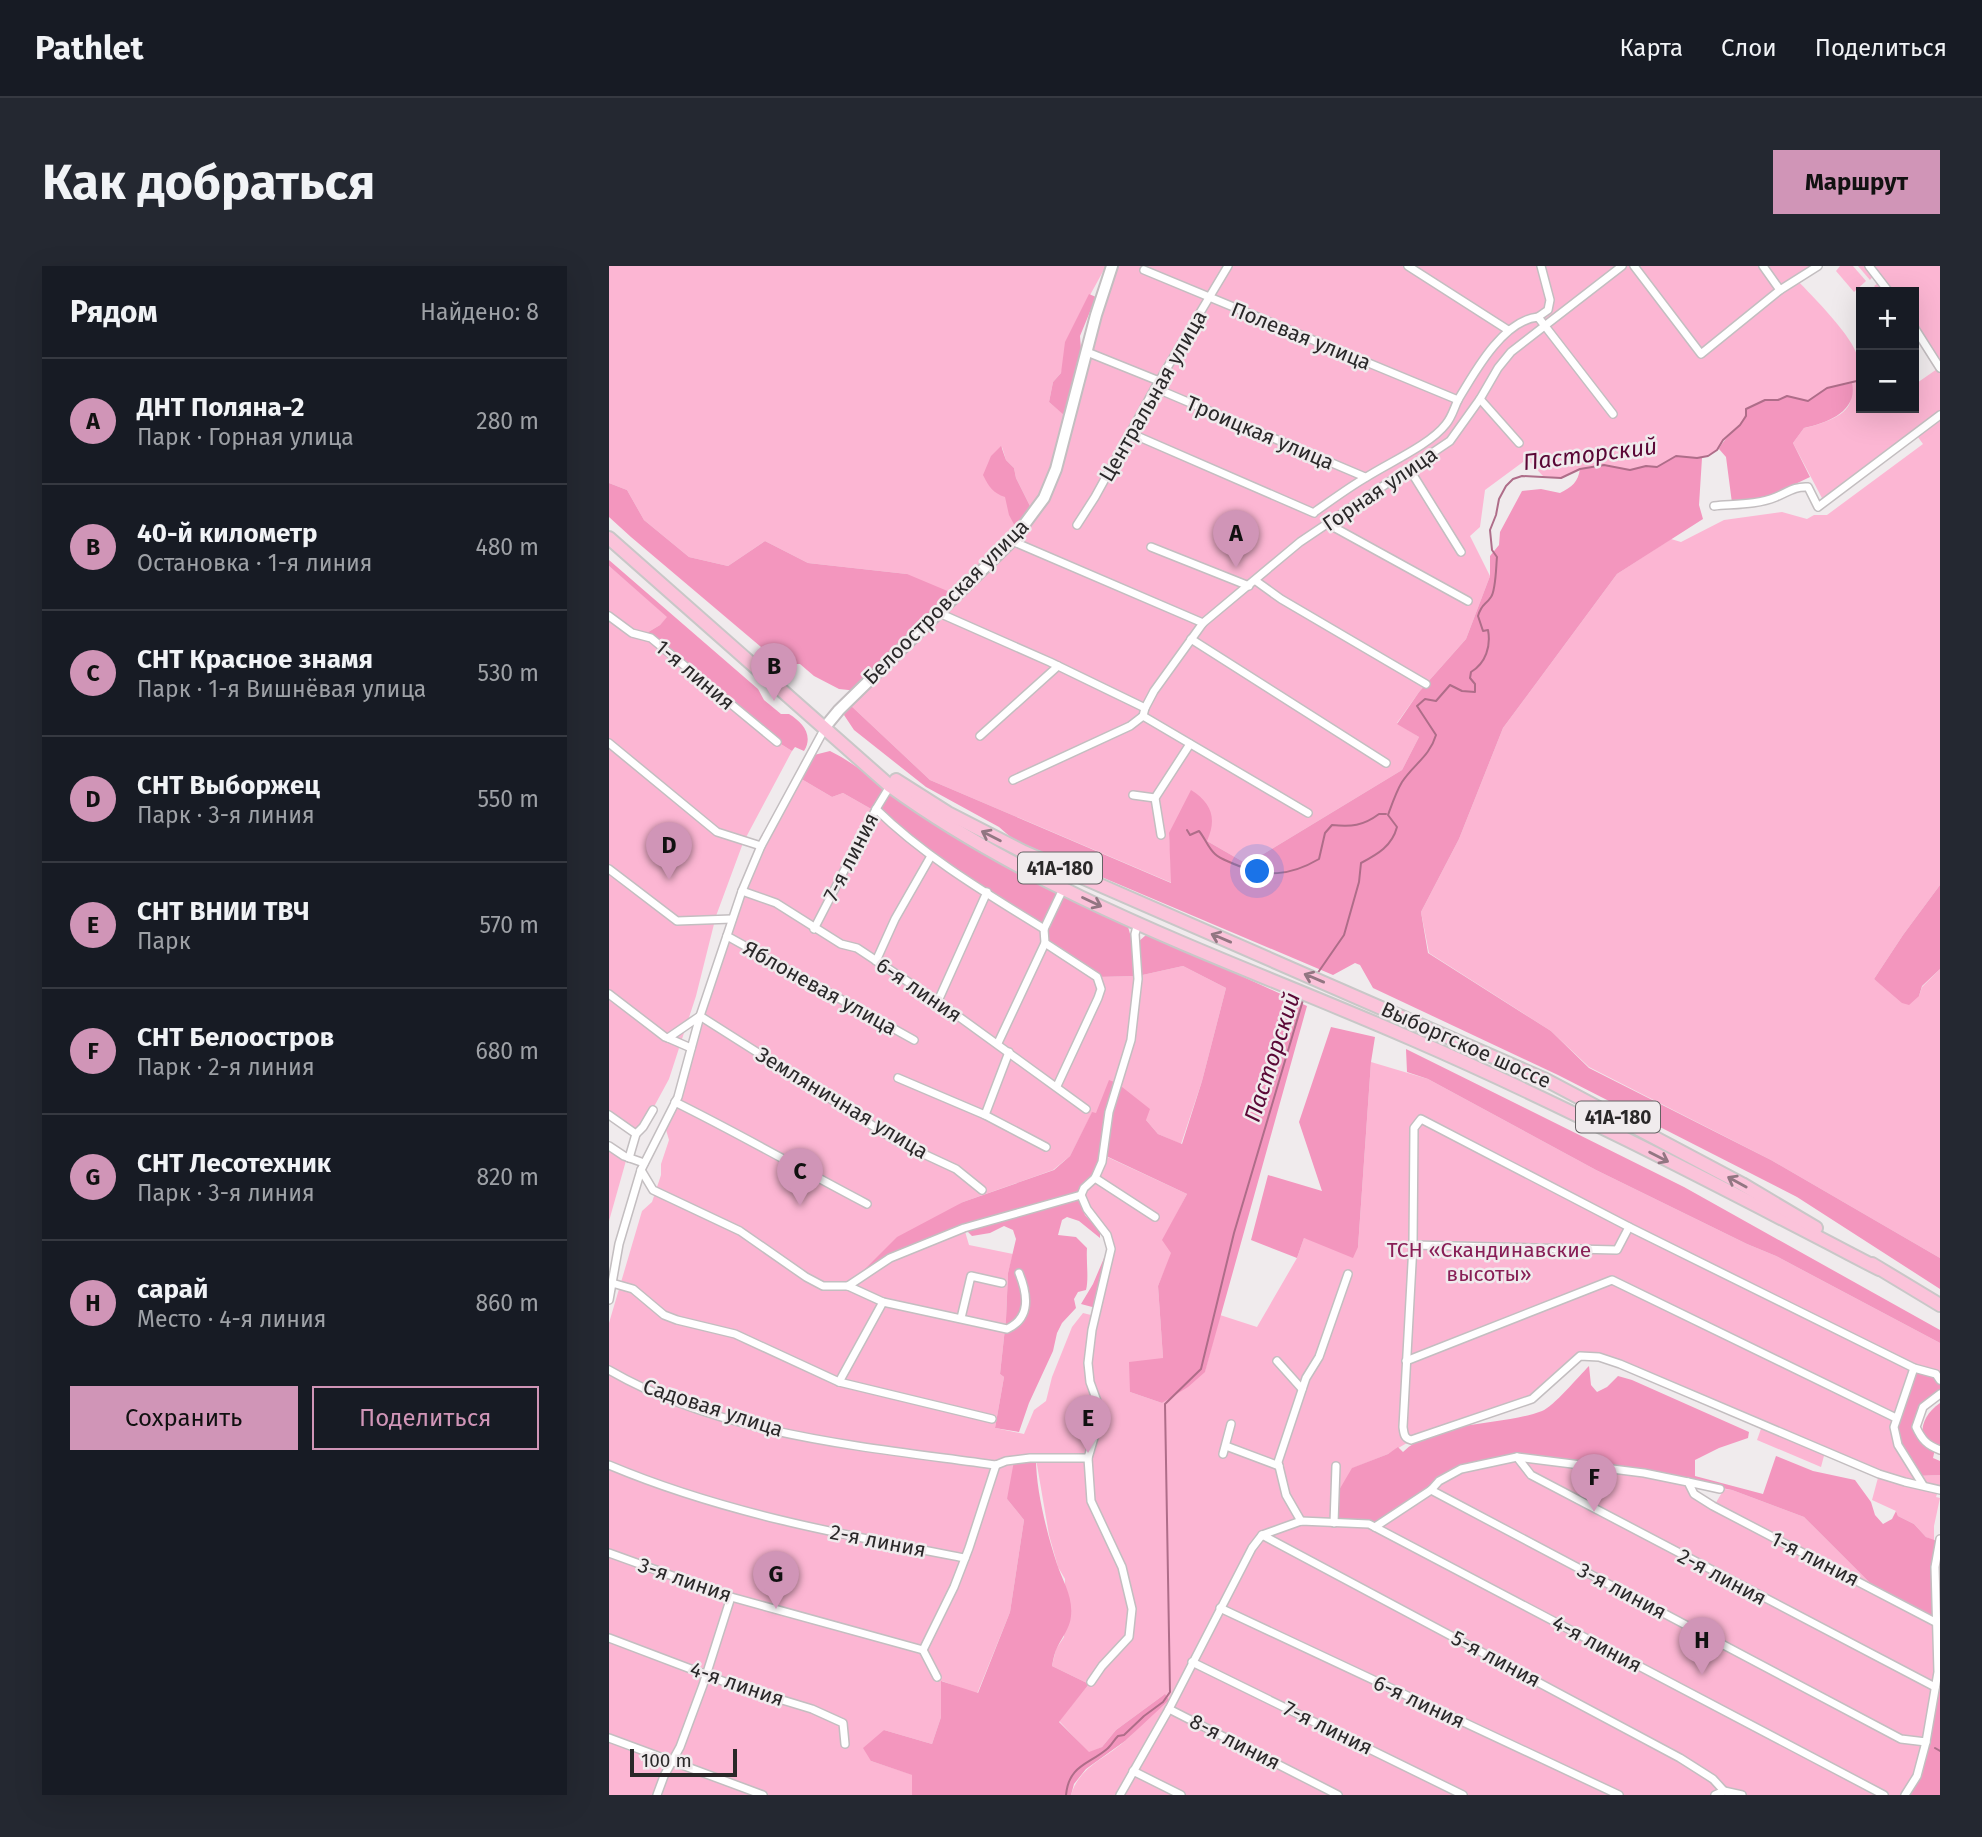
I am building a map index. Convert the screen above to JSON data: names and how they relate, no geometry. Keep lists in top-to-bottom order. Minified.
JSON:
{"streets":{"main road":["41А-180","Выборгское шоссе"],"street":["Полевая улица","Центральная улица","Троицкая улица","Горная улица","Белоостровская улица","1-я линия","7-я линия","Яблоневая улица","6-я линия","Земляничная улица","Садовая улица","2-я линия","3-я линия","4-я линия","5-я линия","8-я линия"]},"crossings":[["Полевая улица","Центральная улица"],["Центральная улица","Троицкая улица"],["Троицкая улица","Белоостровская улица"],["Белоостровская улица","41А-180"],["7-я линия","41А-180"],["7-я линия","6-я линия"],["41А-180","Выборгское шоссе"]],"water":["Пасторский"],"parks":["ТСН «Скандинавские высоты»"],"scale_bar":"100 m","page":{"header":"Pathlet","nav":["Карта","Слои","Поделиться"],"buttons":["Маршрут",["Сохранить","Поделиться"]],"title":"Как добраться","heading":["Рядом","Найдено: 8"],"map_buttons":["+","−"],"list":[{"mark":"A","name":"ДНТ Поляна-2","note":"Парк · Горная улица","value":"280 m"},{"mark":"B","name":"40-й километр","note":"Остановка · 1-я линия","value":"480 m"},{"mark":"C","name":"СНТ Красное знамя","note":"Парк · 1-я Вишнёвая улица","value":"530 m"},{"mark":"D","name":"СНТ Выборжец","note":"Парк · 3-я линия","value":"550 m"},{"mark":"E","name":"СНТ ВНИИ ТВЧ","note":"Парк","value":"570 m"},{"mark":"F","name":"СНТ Белоостров","note":"Парк · 2-я линия","value":"680 m"},{"mark":"G","name":"СНТ Лесотехник","note":"Парк · 3-я линия","value":"820 m"},{"mark":"H","name":"сарай","note":"Место · 4-я линия","value":"860 m"}],"pins":["A","B","D","C","E","F","G","H"],"scale":"100 m"}}
